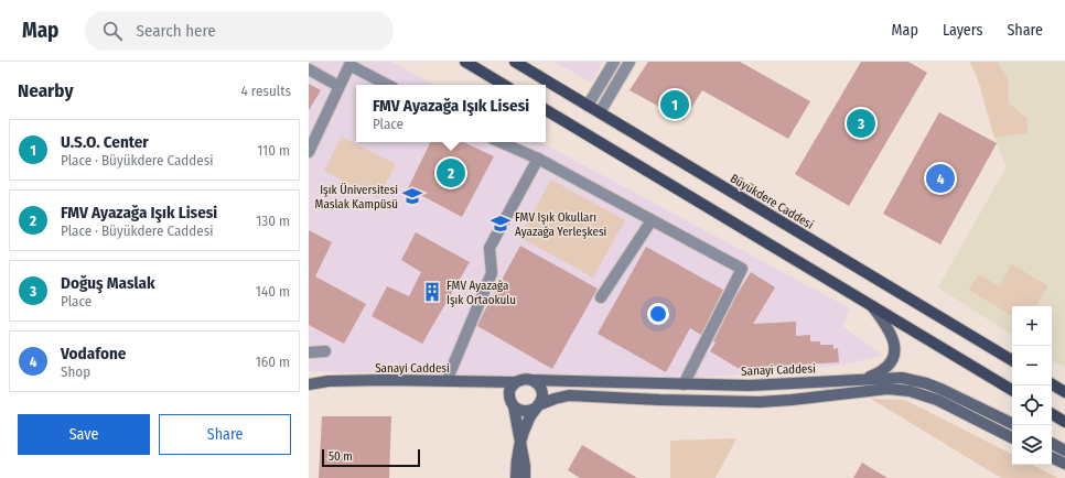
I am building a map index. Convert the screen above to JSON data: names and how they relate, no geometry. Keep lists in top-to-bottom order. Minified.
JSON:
{"streets":{"main road":["Büyükdere Caddesi"],"street":["Sanayi Caddesi"]},"places":{"school or university":["Işık Üniversitesi Maslak Kampüsü","FMV Işık Okulları Ayazağa Yerleşkesi"],"building":["FMV Ayazağa Işık Ortaokulu"]},"scale_bar":"50 m","page":{"header":"Map","search":"Search here","nav":["Map","Layers","Share"],"heading":["Nearby","4 results"],"popup":["FMV Ayazağa Işık Lisesi","Place"],"pins":["1","3","2","4"],"list":[{"mark":"1","name":"U.S.O. Center","note":"Place · Büyükdere Caddesi","value":"110 m"},{"mark":"2","name":"FMV Ayazağa Işık Lisesi","note":"Place · Büyükdere Caddesi","value":"130 m"},{"mark":"3","name":"Doğuş Maslak","note":"Place","value":"140 m"},{"mark":"4","name":"Vodafone","note":"Shop","value":"160 m"}],"map_buttons":["+","−"],"buttons":["Save","Share"],"scale":"50 m"}}
